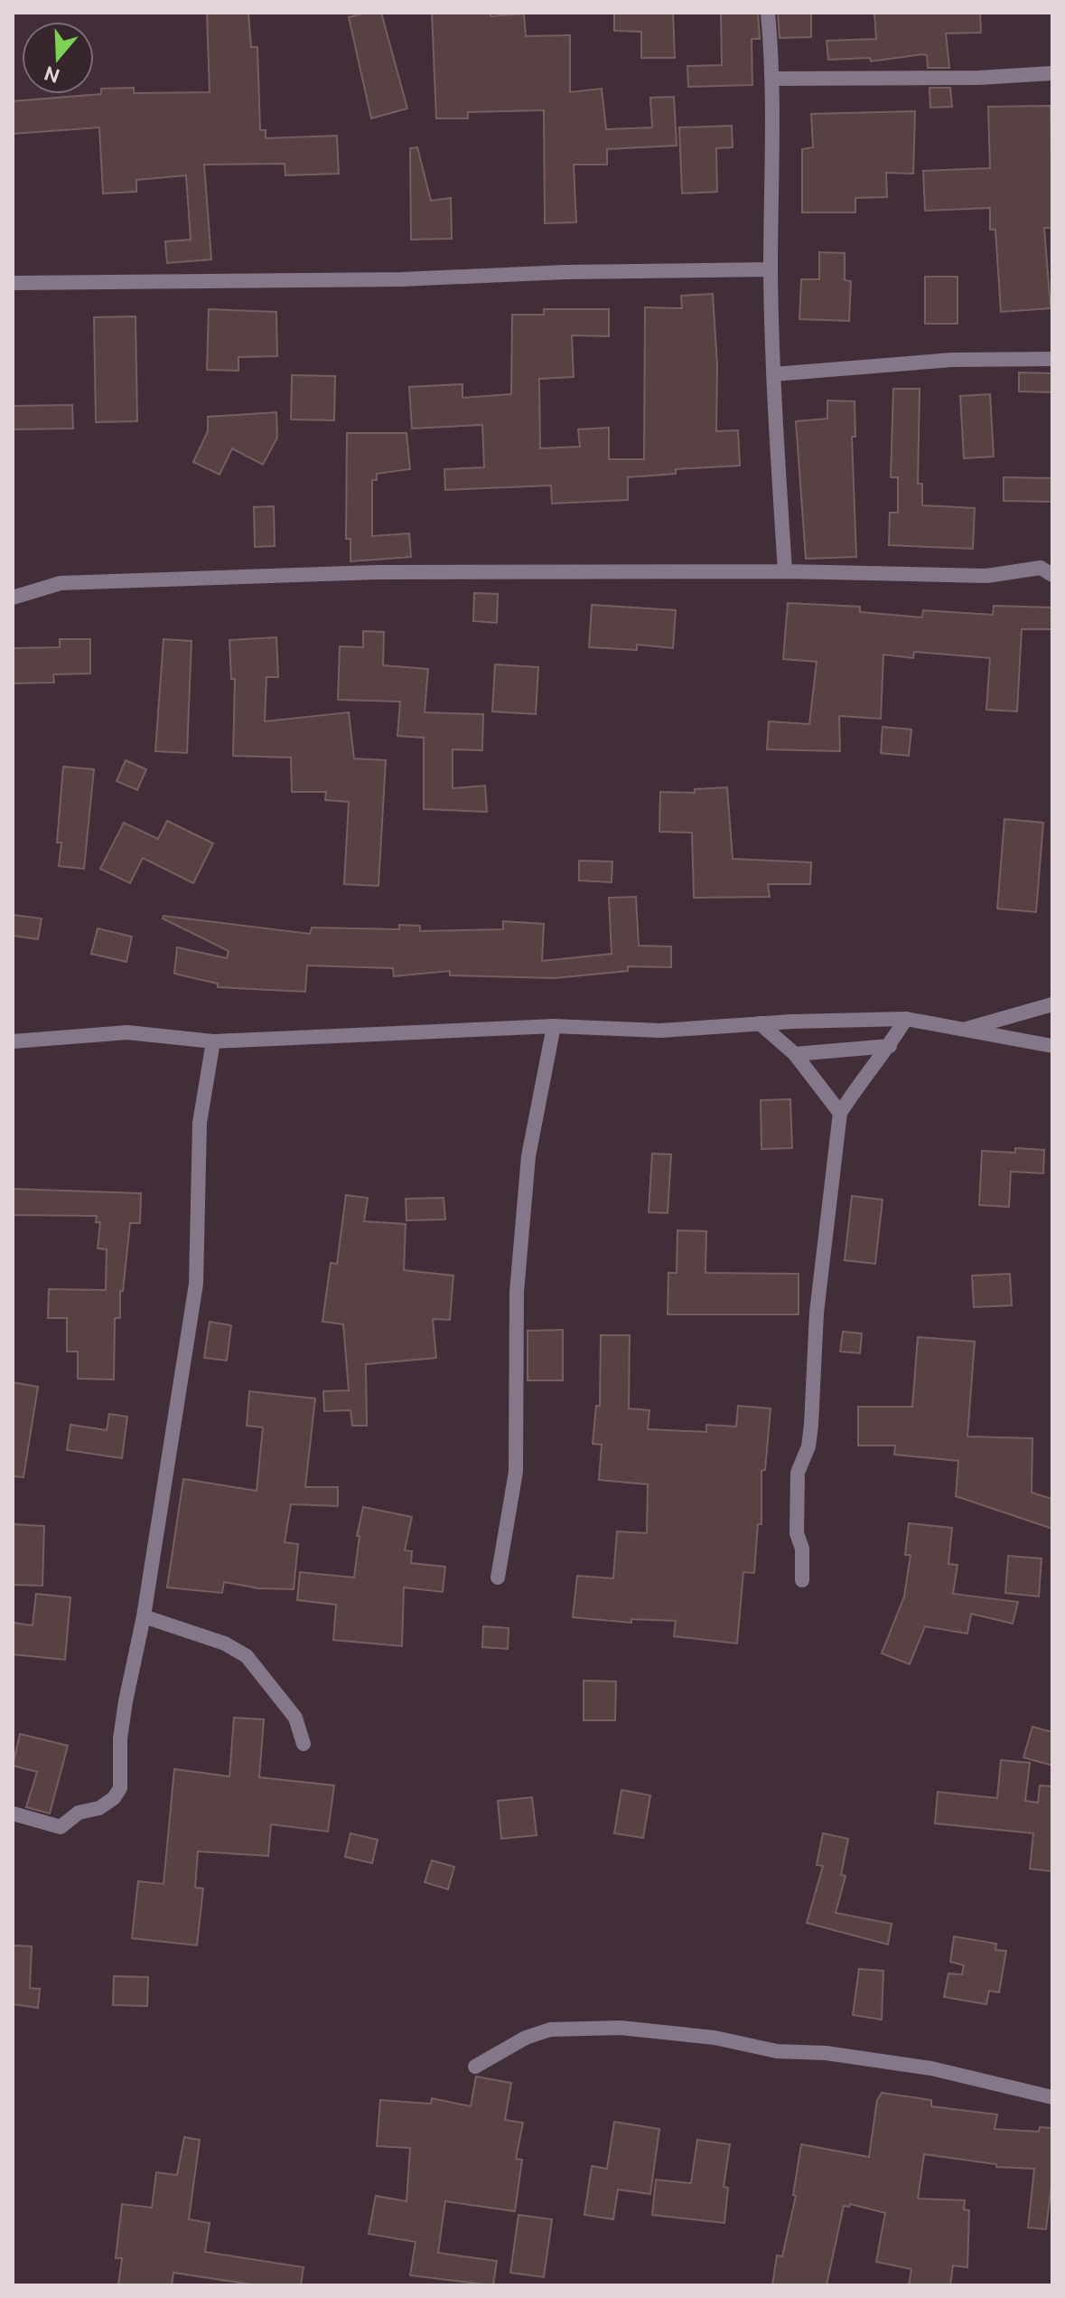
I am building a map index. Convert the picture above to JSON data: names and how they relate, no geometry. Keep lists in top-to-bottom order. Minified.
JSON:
{"north":"bottom"}
